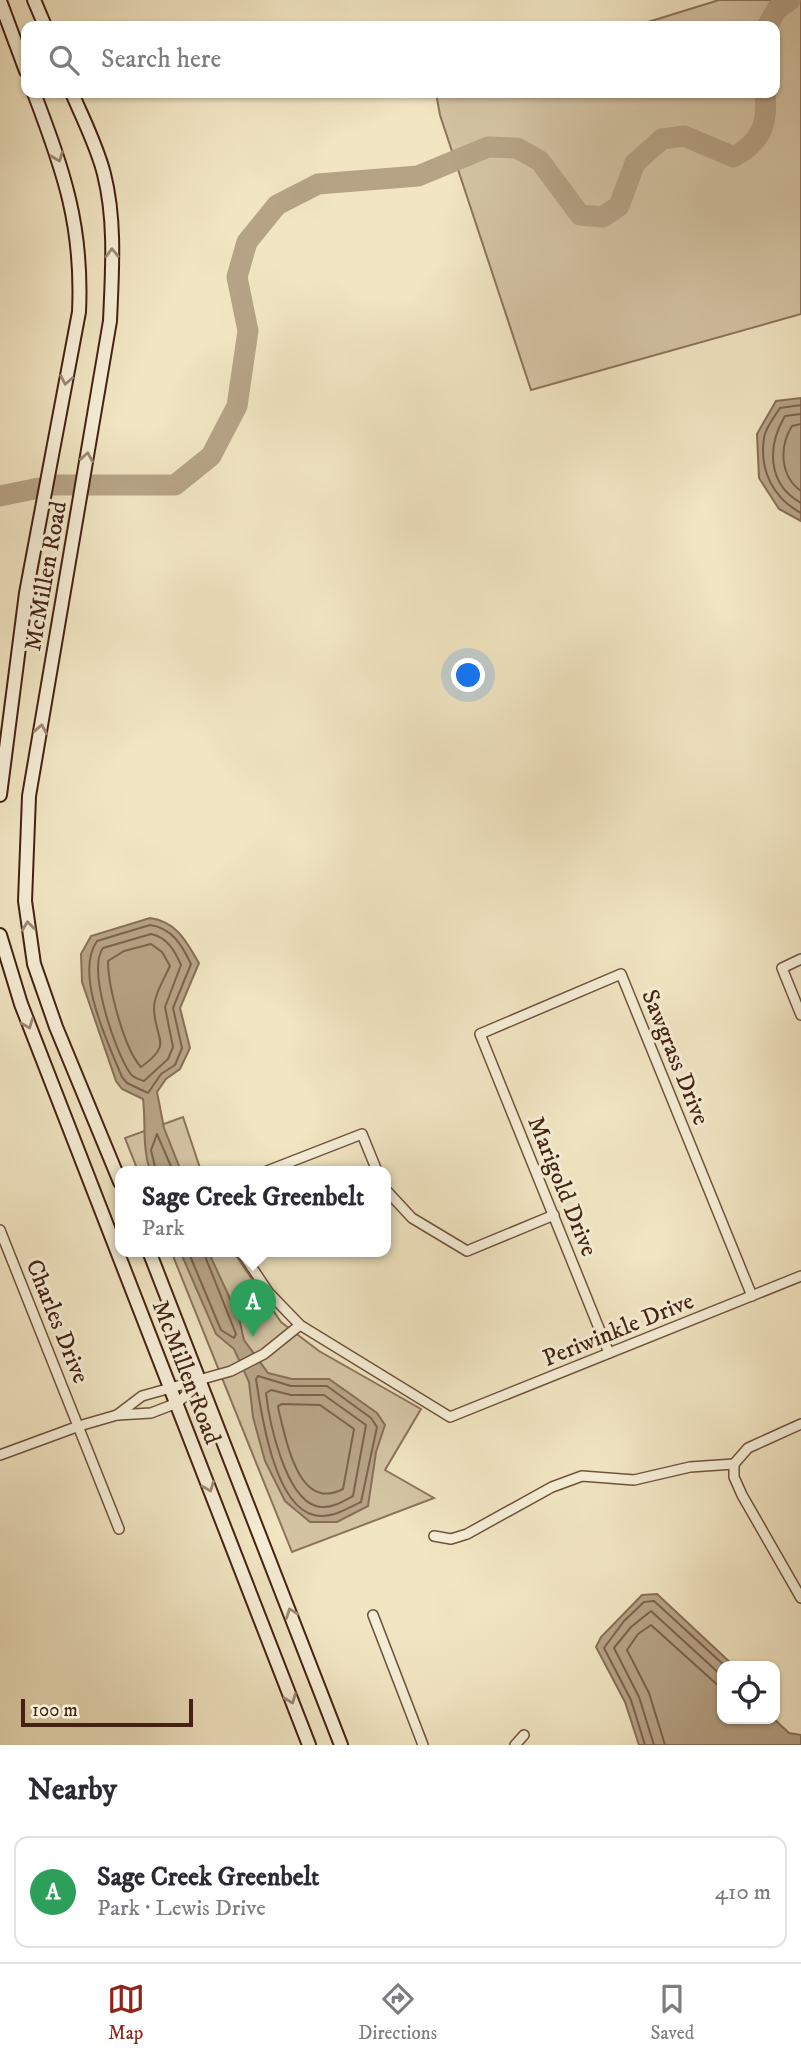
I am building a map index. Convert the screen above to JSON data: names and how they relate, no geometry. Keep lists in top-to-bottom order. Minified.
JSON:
{"streets":{"main road":["McMillen Road"],"street":["Sawgrass Drive","Marigold Drive","Charles Drive","Periwinkle Drive"]},"crossings":[["Sawgrass Drive","Marigold Drive"],["Sawgrass Drive","Periwinkle Drive"],["Marigold Drive","Periwinkle Drive"]],"scale_bar":"100 m","page":{"search":"Search here","popup":["Sage Creek Greenbelt","Park"],"pins":"A","scale":"100 m","heading":"Nearby","list":[{"mark":"A","name":"Sage Creek Greenbelt","note":"Park · Lewis Drive","value":"410 m"}],"nav":["Map","Directions","Saved"]}}
